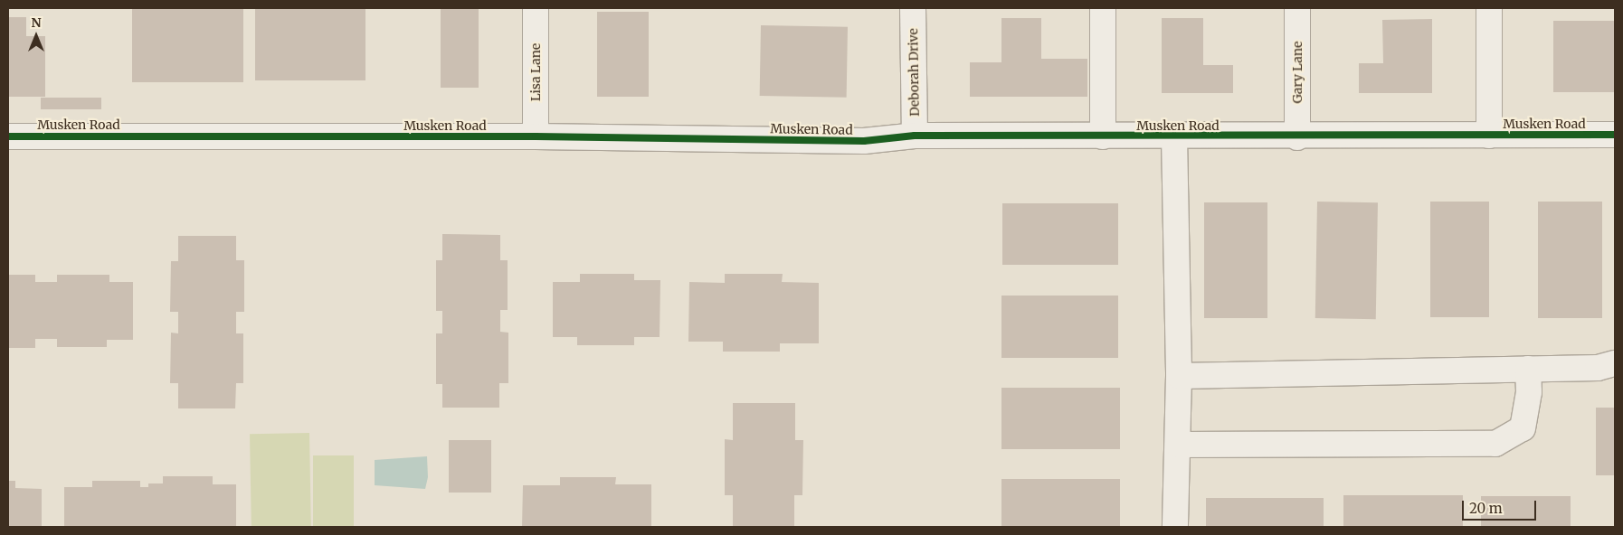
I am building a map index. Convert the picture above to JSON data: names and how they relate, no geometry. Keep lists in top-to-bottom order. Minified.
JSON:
{"streets":{"street":["Lisa Lane","Deborah Drive","Gary Lane","Musken Road"]},"crossings":[["Lisa Lane","Musken Road"],["Deborah Drive","Musken Road"],["Gary Lane","Musken Road"]],"scale_bar":"20 m","north":"top"}
